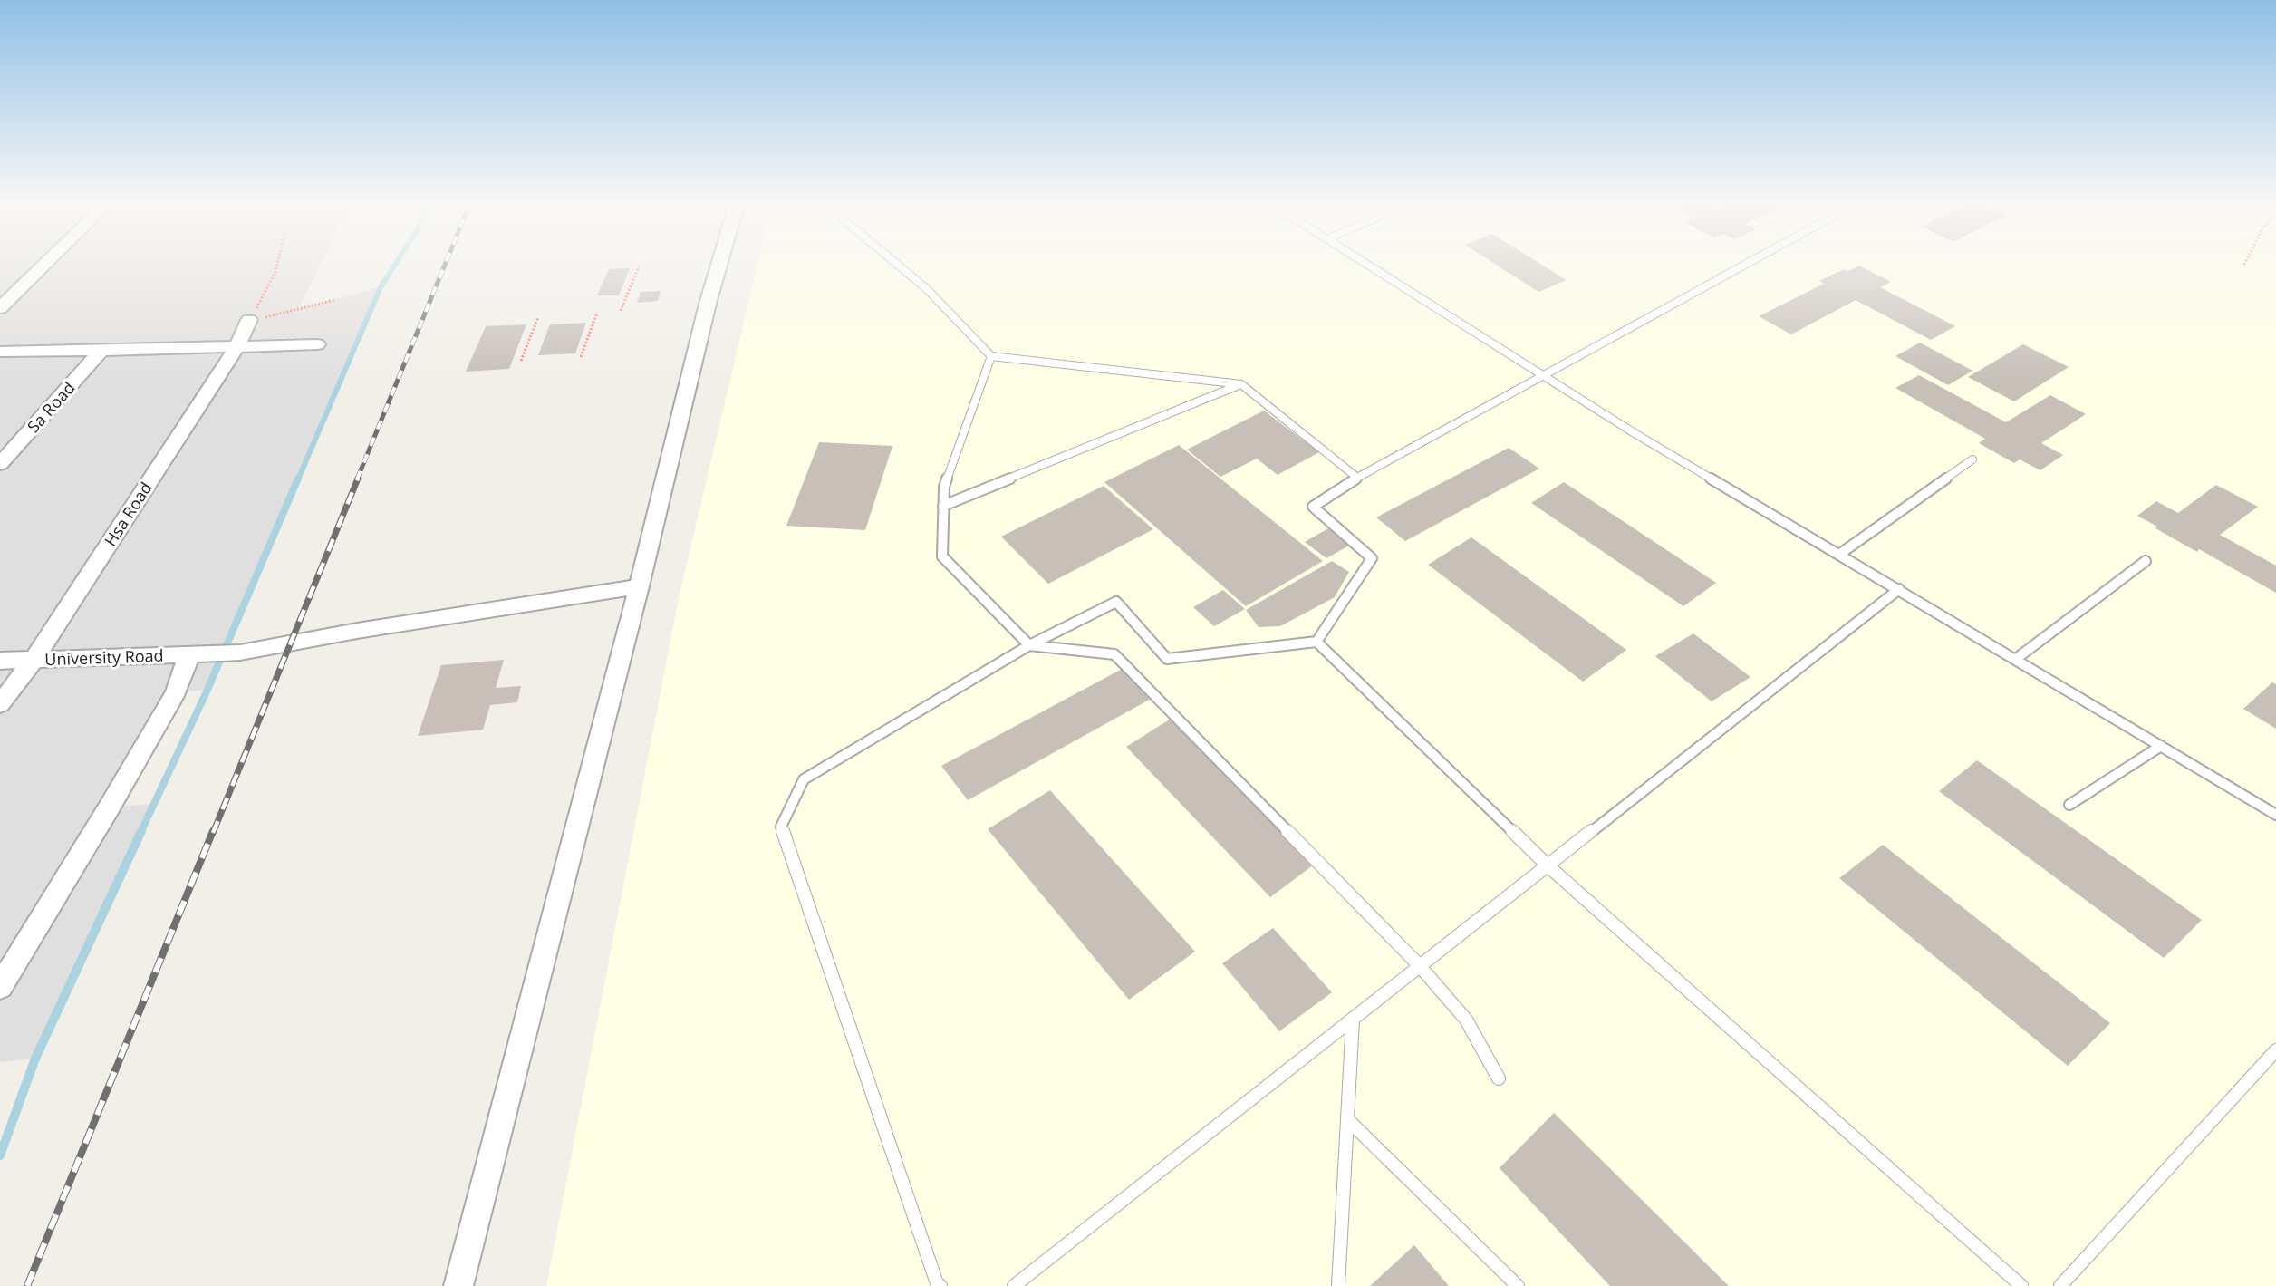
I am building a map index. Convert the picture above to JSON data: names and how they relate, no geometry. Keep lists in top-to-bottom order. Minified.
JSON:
{"streets":{"street":["Sa Road","Hsa Road","University Road"]},"crossings":[["Hsa Road","University Road"]]}
